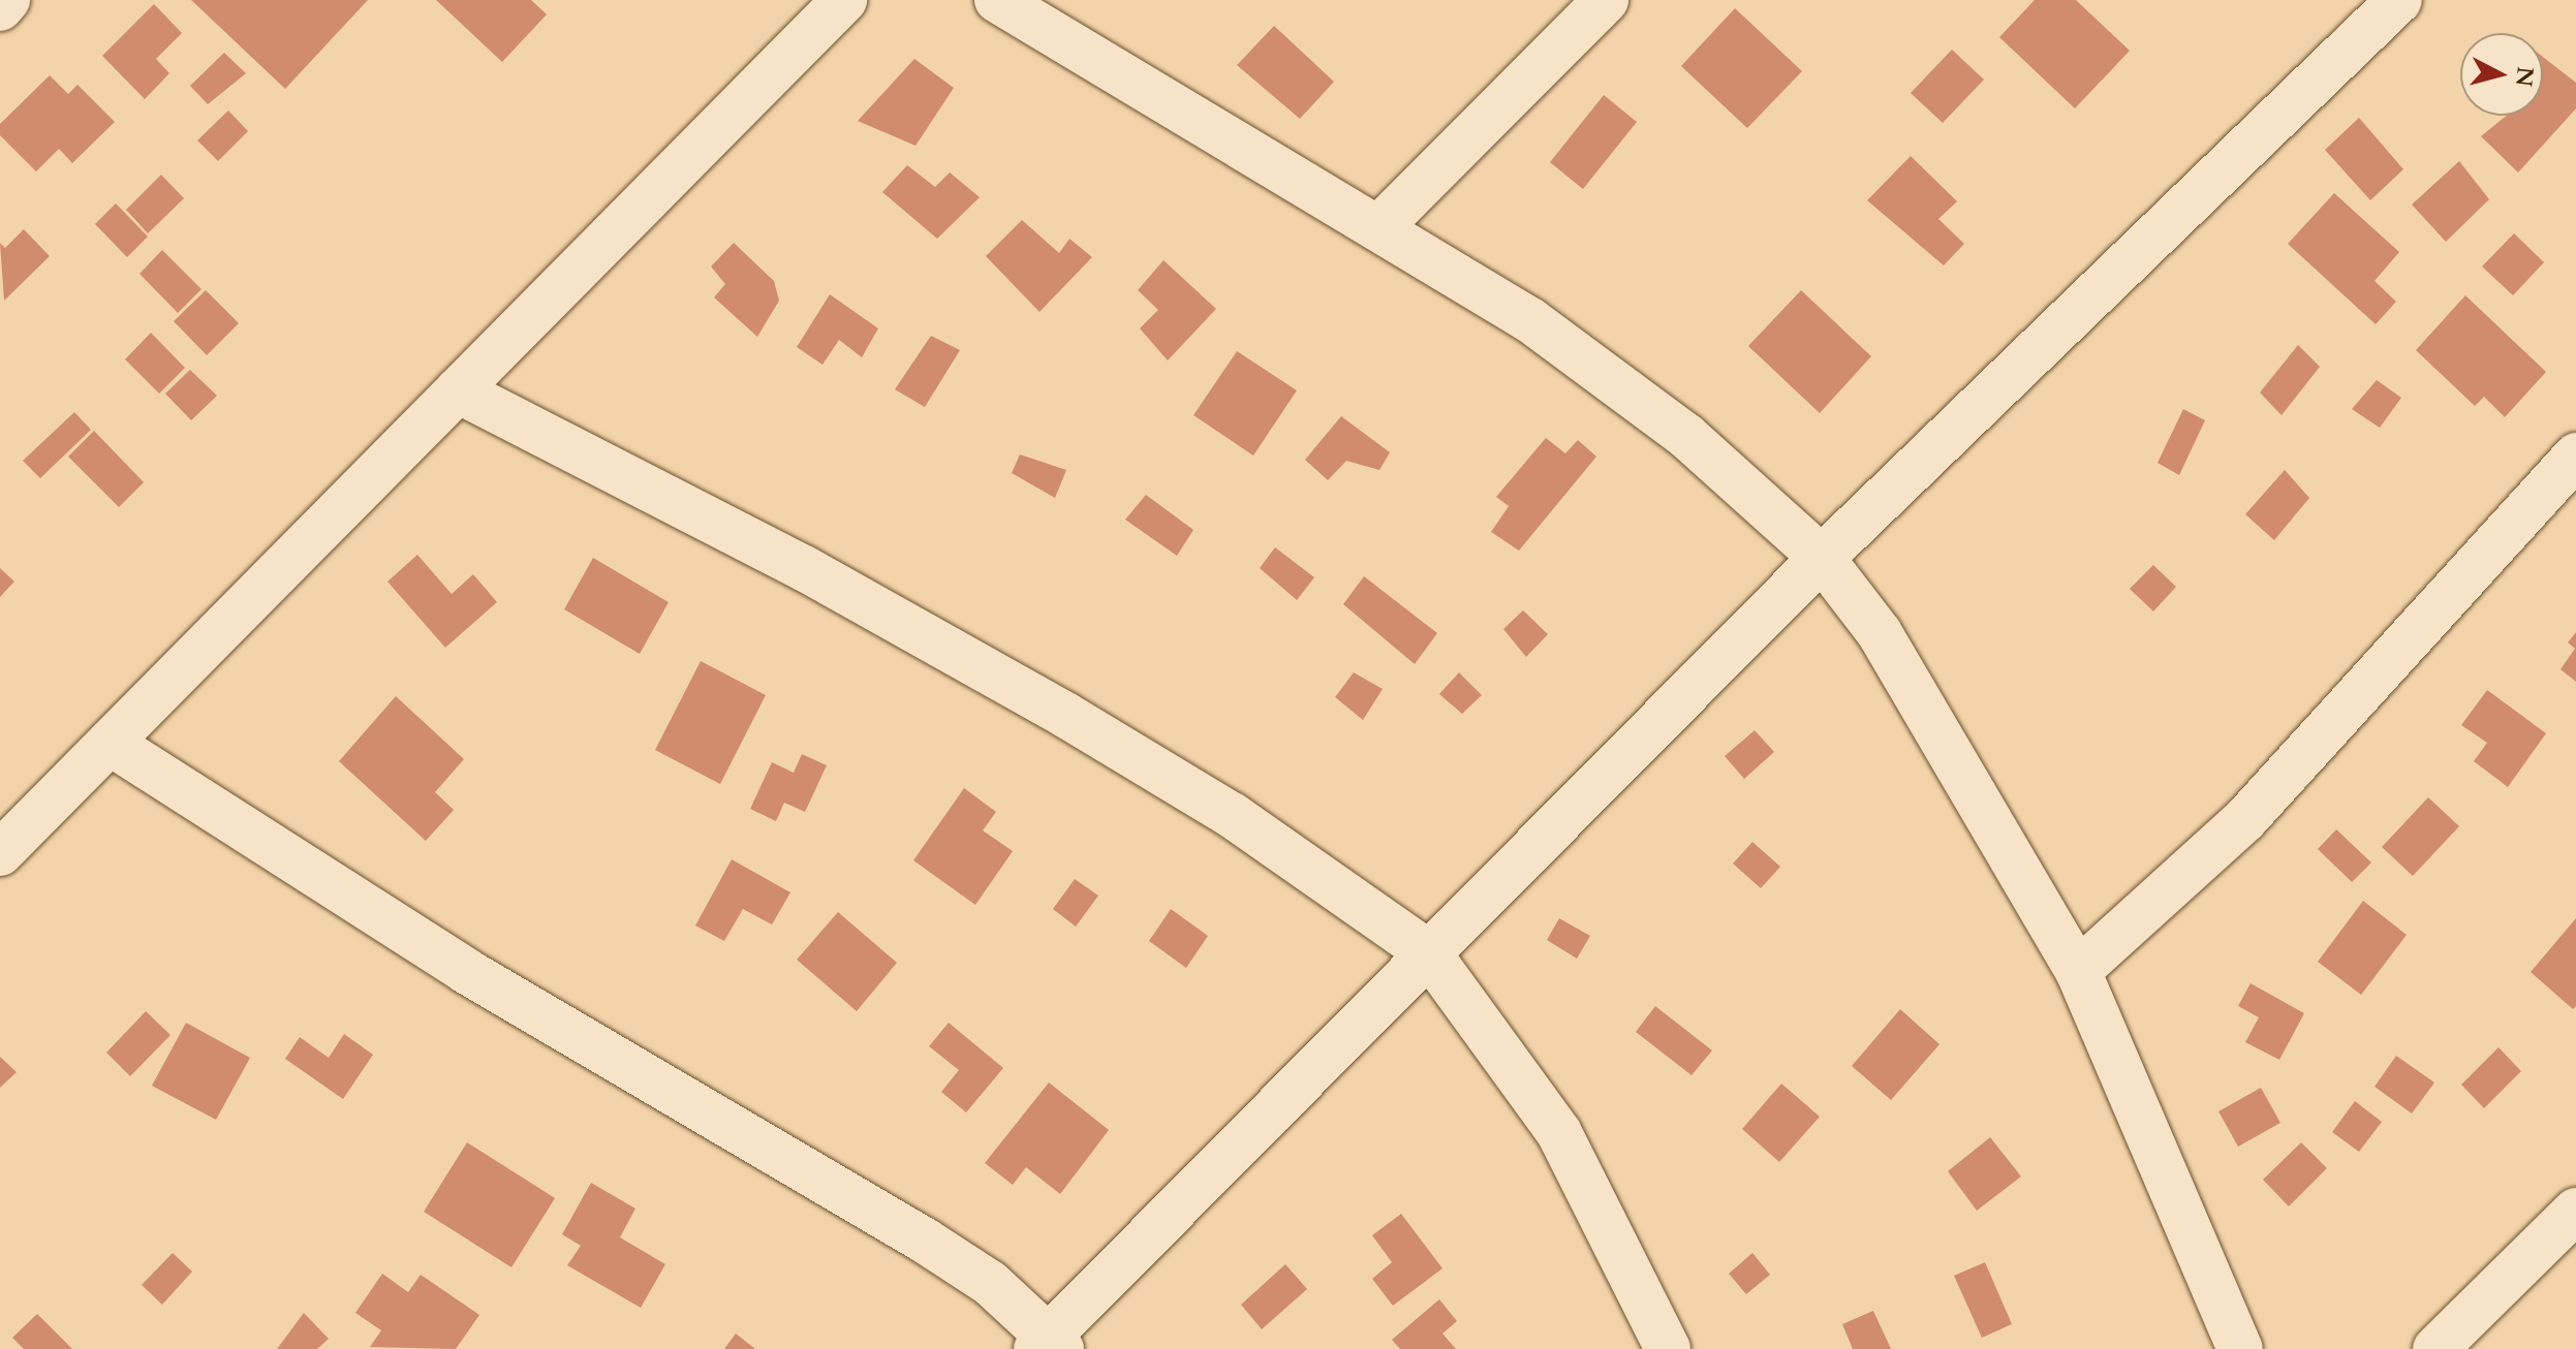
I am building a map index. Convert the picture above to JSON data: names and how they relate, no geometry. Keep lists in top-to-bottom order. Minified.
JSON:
{"north":"right"}
